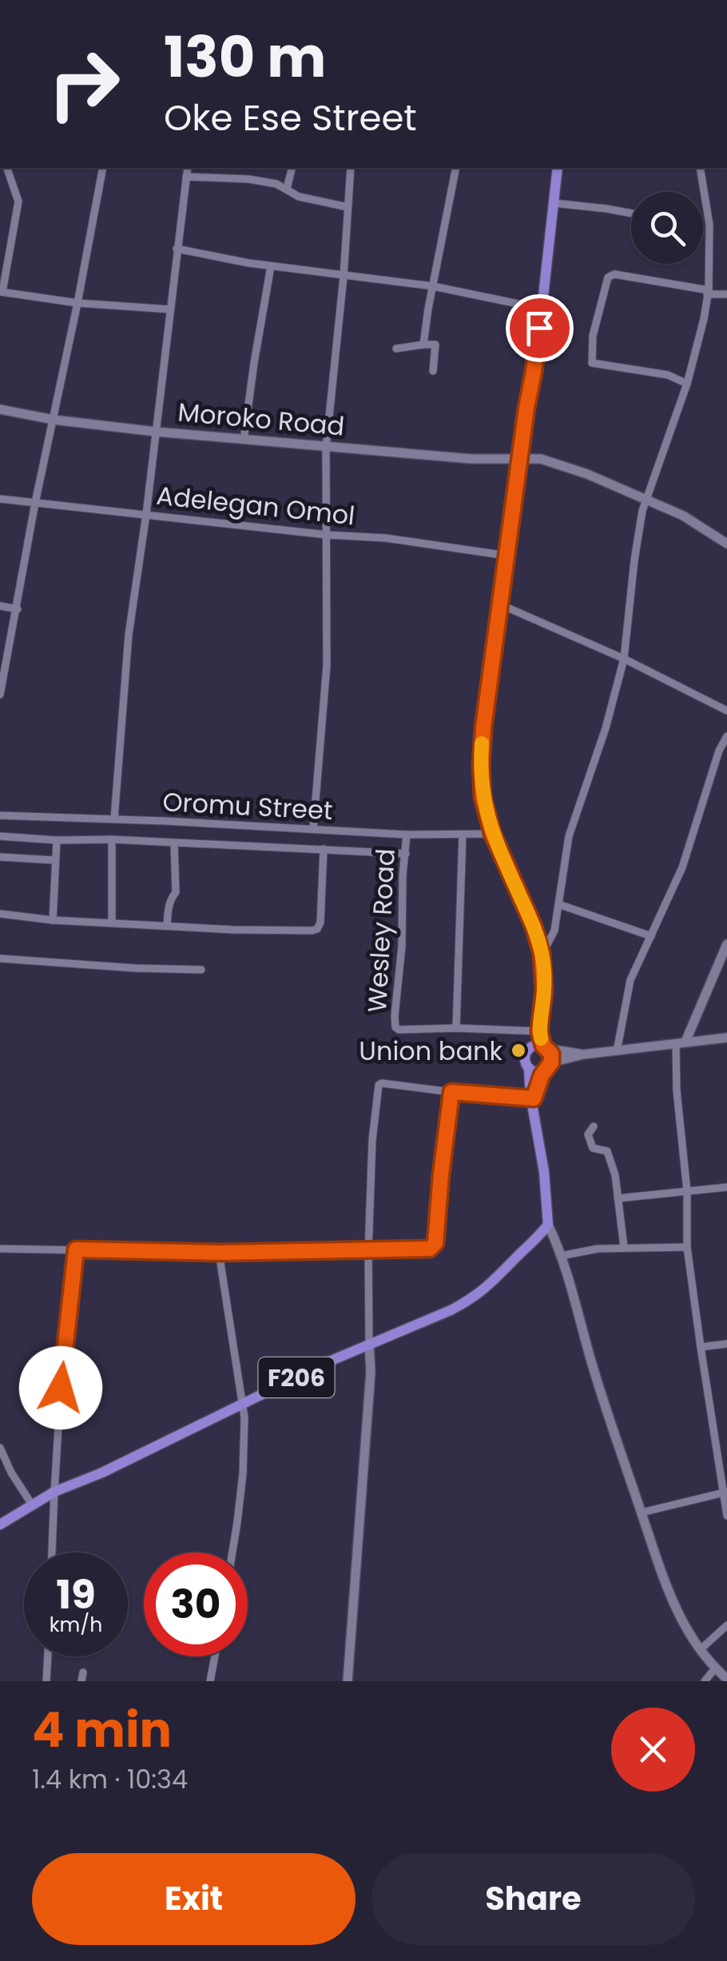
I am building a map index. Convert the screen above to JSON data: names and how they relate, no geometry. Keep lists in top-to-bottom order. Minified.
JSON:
{"streets":{"main road":["F206"],"street":["Moroko Road","Adelegan Omol","Oromu Street","Wesley Road"]},"crossings":[["Oromu Street","Wesley Road"]],"places":["Union bank"],"page":{"turn":["130 m","Oke Ese Street"],"speed":"19 km/h","limit":"30","heading":["4 min","1.4 km · 10:34"],"buttons":["Exit","Share"]}}
